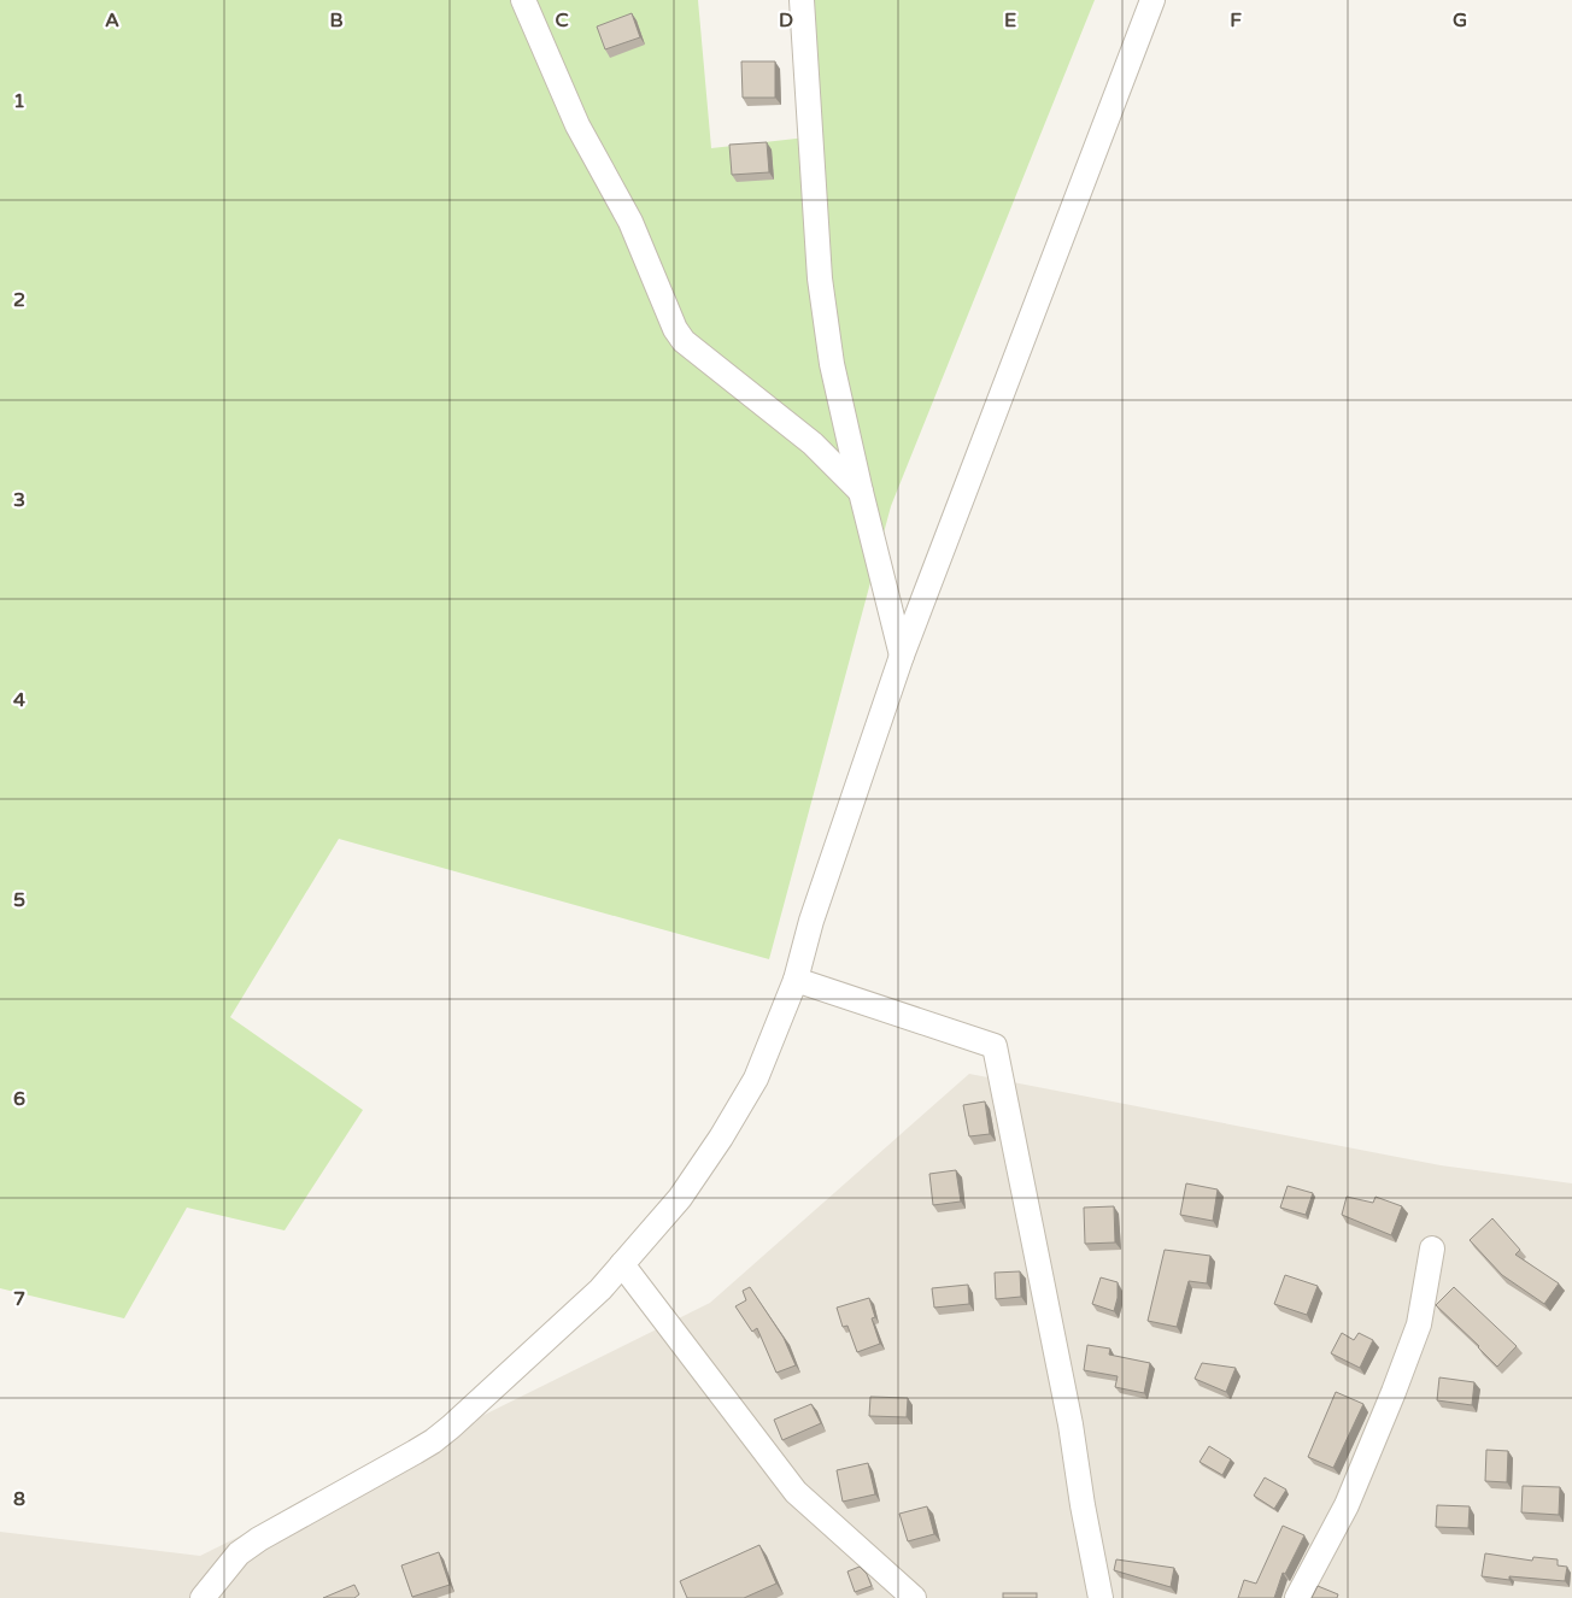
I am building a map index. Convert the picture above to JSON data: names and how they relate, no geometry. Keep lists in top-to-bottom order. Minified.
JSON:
{"grid":{"columns":["A","B","C","D","E","F","G"],"rows":["1","2","3","4","5","6","7","8"]}}
